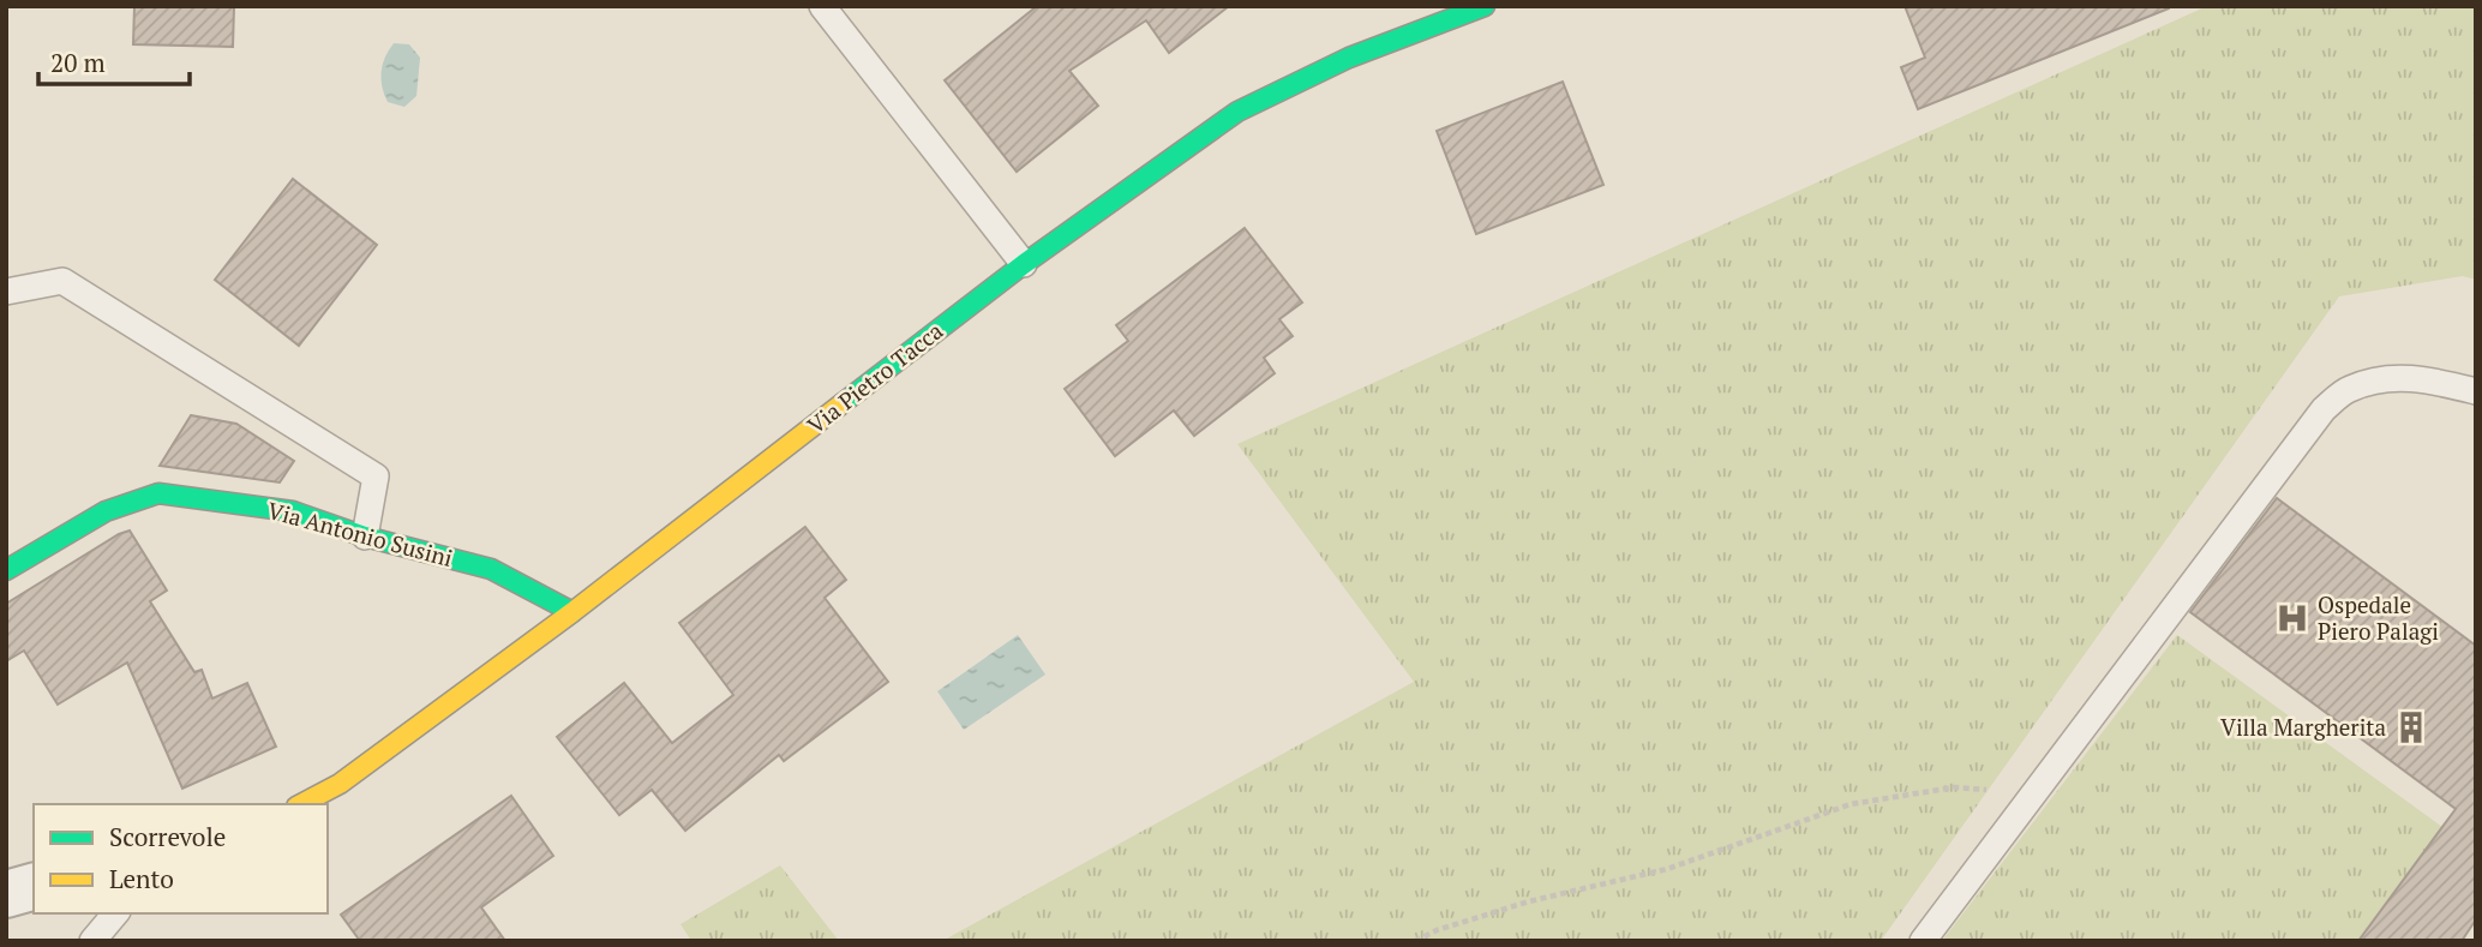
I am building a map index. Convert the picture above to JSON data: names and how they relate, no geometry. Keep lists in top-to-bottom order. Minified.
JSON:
{"streets":{"street":["Via Pietro Tacca","Via Antonio Susini"]},"crossings":[["Via Pietro Tacca","Via Antonio Susini"]],"places":{"hospital":["Ospedale Piero Palagi"],"building":["Villa Margherita"]},"legend":["Scorrevole","Lento"],"scale_bar":"20 m"}
